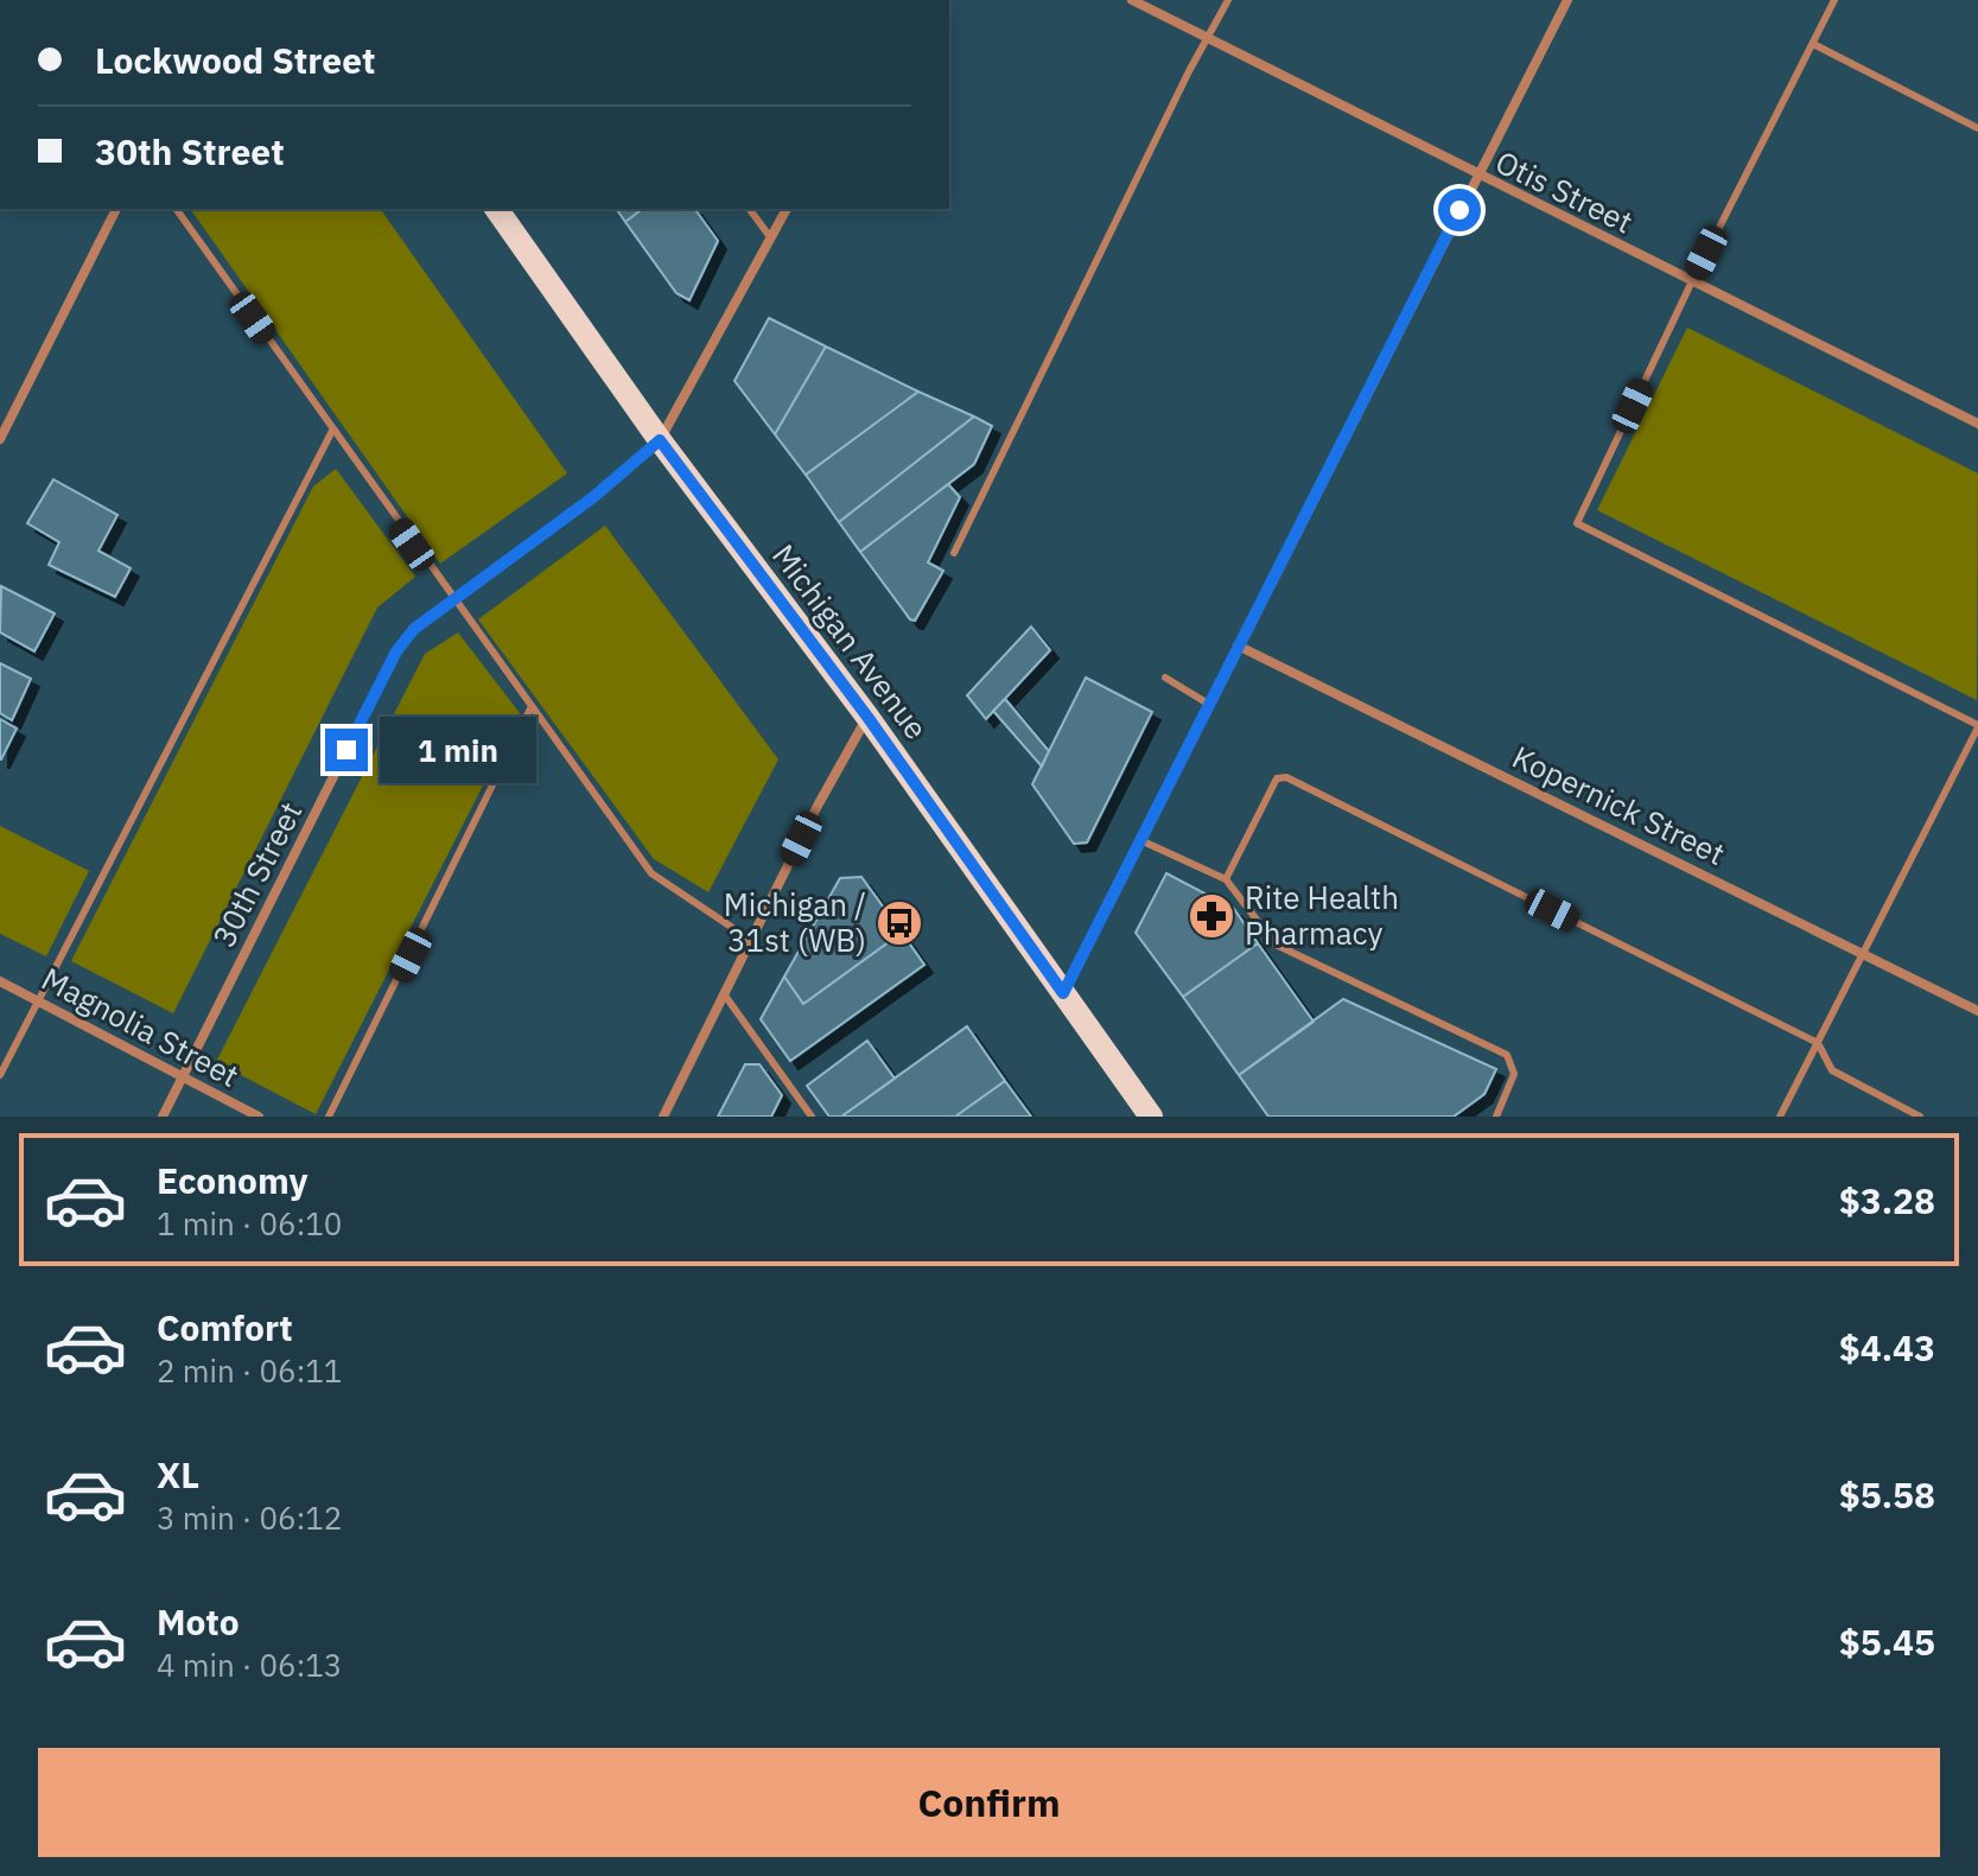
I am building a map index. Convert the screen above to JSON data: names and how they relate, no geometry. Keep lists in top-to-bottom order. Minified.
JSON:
{"streets":{"main road":["Michigan Avenue"],"street":["Otis Street","Kopernick Street","30th Street","Magnolia Street"]},"crossings":[["Michigan Avenue","30th Street"],["30th Street","Magnolia Street"]],"places":{"pharmacy":["Rite Health Pharmacy"],"bus stop":["Michigan / 31st (WB)"]},"page":{"banner":["Lockwood Street","30th Street"],"bubble":"1 min","list":[{"name":"Economy","note":"1 min · 06:10","value":"$3.28"},{"name":"Comfort","note":"2 min · 06:11","value":"$4.43"},{"name":"XL","note":"3 min · 06:12","value":"$5.58"},{"name":"Moto","note":"4 min · 06:13","value":"$5.45"}],"buttons":"Confirm"}}
